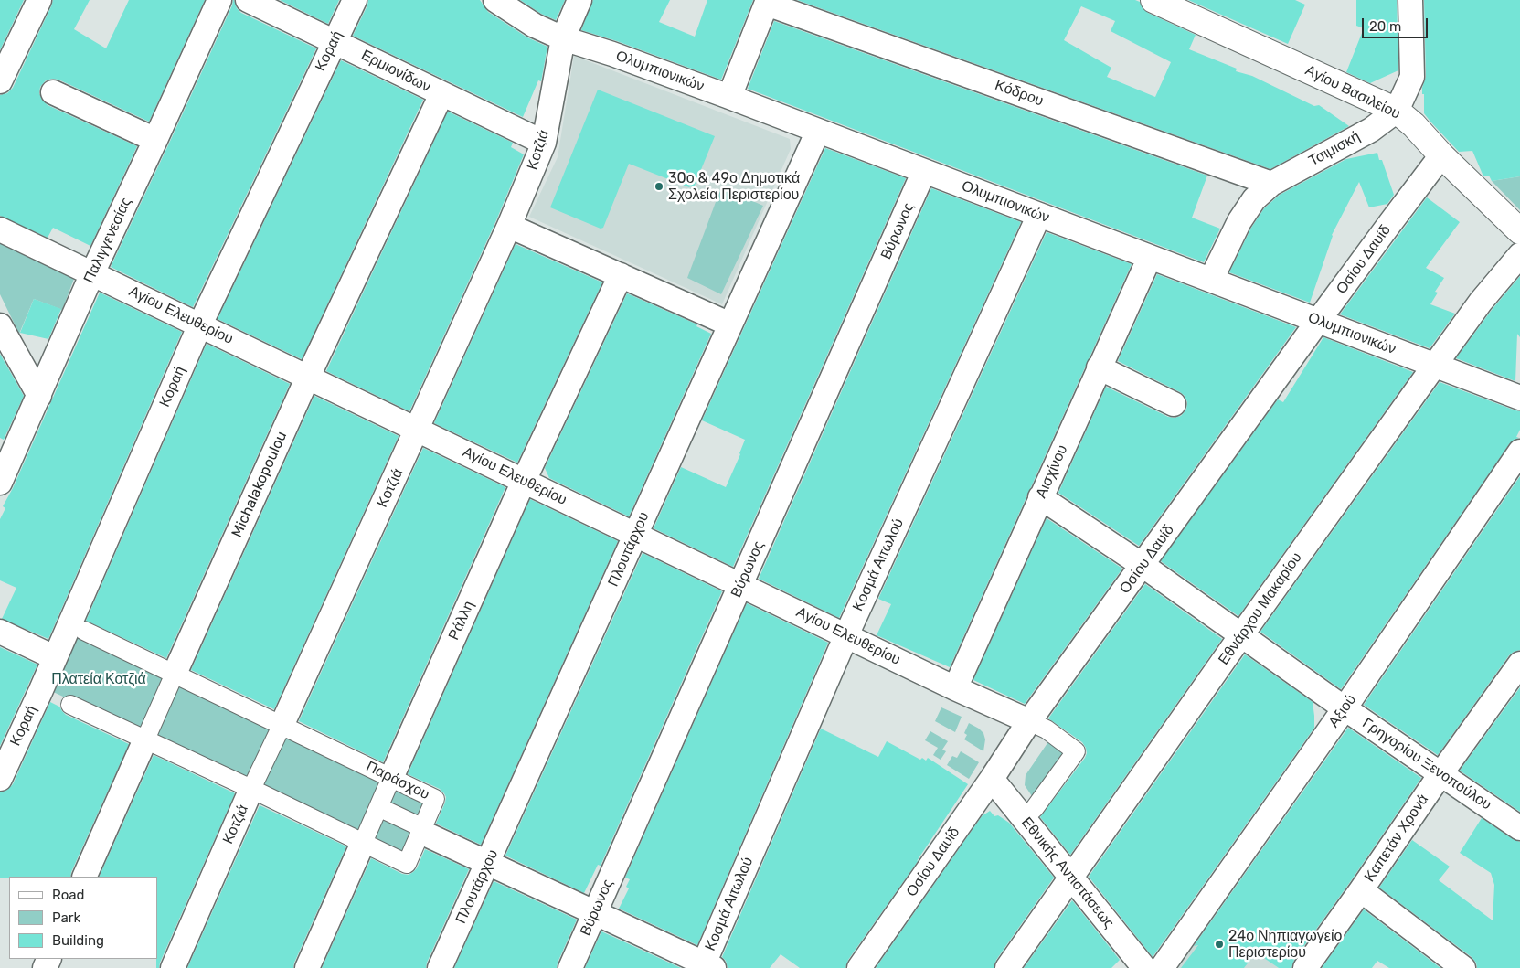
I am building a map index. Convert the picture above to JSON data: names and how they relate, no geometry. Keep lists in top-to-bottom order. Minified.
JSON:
{"streets":{"street":["Κοραή","Ερμιονίδων","Ολυμπιονικών","Αγίου Βασιλείου","Κόδρου","Τσιμισκή","Κοτζιά","Βύρωνος","Παλιγγενεσίας","Οσίου Δαυίδ","Αγίου Ελευθερίου","Αισχίνου","Michalakopoulou","Πλουτάρχου","Κοσμά Αιτωλού","Εθνάρχου Μακαρίου","Ράλλη","Αξιού","Γρηγορίου Ξενοπούλου","Παράσχου","Καπετάν Χρονά","Εθνικής Αντιστάσεως"]},"crossings":[["Κοραή","Ερμιονίδων"],["Κοραή","Αγίου Ελευθερίου"],["Ερμιονίδων","Κοτζιά"],["Ερμιονίδων","Michalakopoulou"],["Ολυμπιονικών","Τσιμισκή"],["Ολυμπιονικών","Κοτζιά"],["Ολυμπιονικών","Βύρωνος"],["Ολυμπιονικών","Οσίου Δαυίδ"],["Ολυμπιονικών","Αισχίνου"],["Ολυμπιονικών","Πλουτάρχου"],["Ολυμπιονικών","Κοσμά Αιτωλού"],["Ολυμπιονικών","Εθνάρχου Μακαρίου"],["Αγίου Βασιλείου","Τσιμισκή"],["Αγίου Βασιλείου","Οσίου Δαυίδ"],["Κόδρου","Τσιμισκή"],["Κοτζιά","Αγίου Ελευθερίου"],["Κοτζιά","Παράσχου"],["Βύρωνος","Αγίου Ελευθερίου"],["Παλιγγενεσίας","Αγίου Ελευθερίου"],["Οσίου Δαυίδ","Αγίου Ελευθερίου"],["Οσίου Δαυίδ","Γρηγορίου Ξενοπούλου"],["Οσίου Δαυίδ","Εθνικής Αντιστάσεως"],["Αγίου Ελευθερίου","Αισχίνου"],["Αγίου Ελευθερίου","Michalakopoulou"],["Αγίου Ελευθερίου","Πλουτάρχου"],["Αγίου Ελευθερίου","Κοσμά Αιτωλού"],["Αγίου Ελευθερίου","Ράλλη"],["Αισχίνου","Γρηγορίου Ξενοπούλου"],["Michalakopoulou","Παράσχου"],["Εθνάρχου Μακαρίου","Γρηγορίου Ξενοπούλου"],["Εθνάρχου Μακαρίου","Εθνικής Αντιστάσεως"],["Ράλλη","Παράσχου"],["Αξιού","Γρηγορίου Ξενοπούλου"],["Γρηγορίου Ξενοπούλου","Καπετάν Χρονά"]],"parks":["Πλατεία Κοτζιά"],"places":["30ο & 49ο Δημοτικά Σχολεία Περιστερίου","24ο Νηπιαγωγείο Περιστερίου"],"legend":["Road","Park","Building"],"scale_bar":"20 m"}
